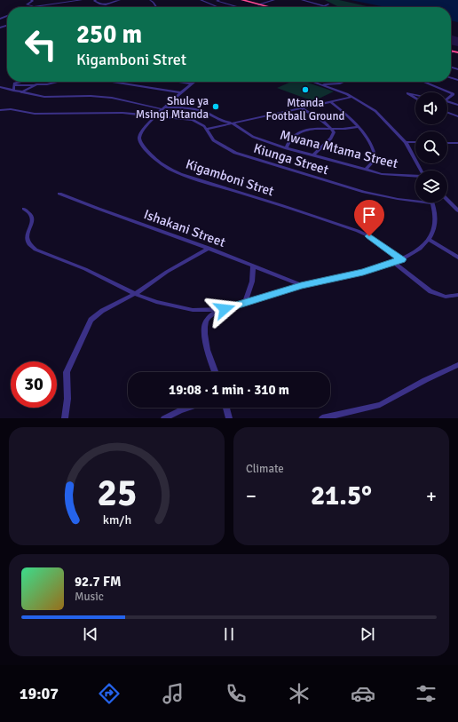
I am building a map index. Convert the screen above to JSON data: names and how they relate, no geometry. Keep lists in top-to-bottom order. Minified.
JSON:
{"streets":{"street":["Mwana Mtama Street","Kiunga Street","Kigamboni Stret","Ishakani Street"]},"crossings":[["Kiunga Street","Kigamboni Stret"]],"places":["Mtanda Football Ground","Shule ya Msingi Mtanda"],"page":{"turn":["250 m","Kigamboni Stret"],"limit":"30","trip":"19:08 · 1 min · 310 m","tile":"Climate","heat":["−","21.5°","+"],"song":["92.7 FM","Music"],"tabs":"19:07","gauge":["25","km/h"]}}
